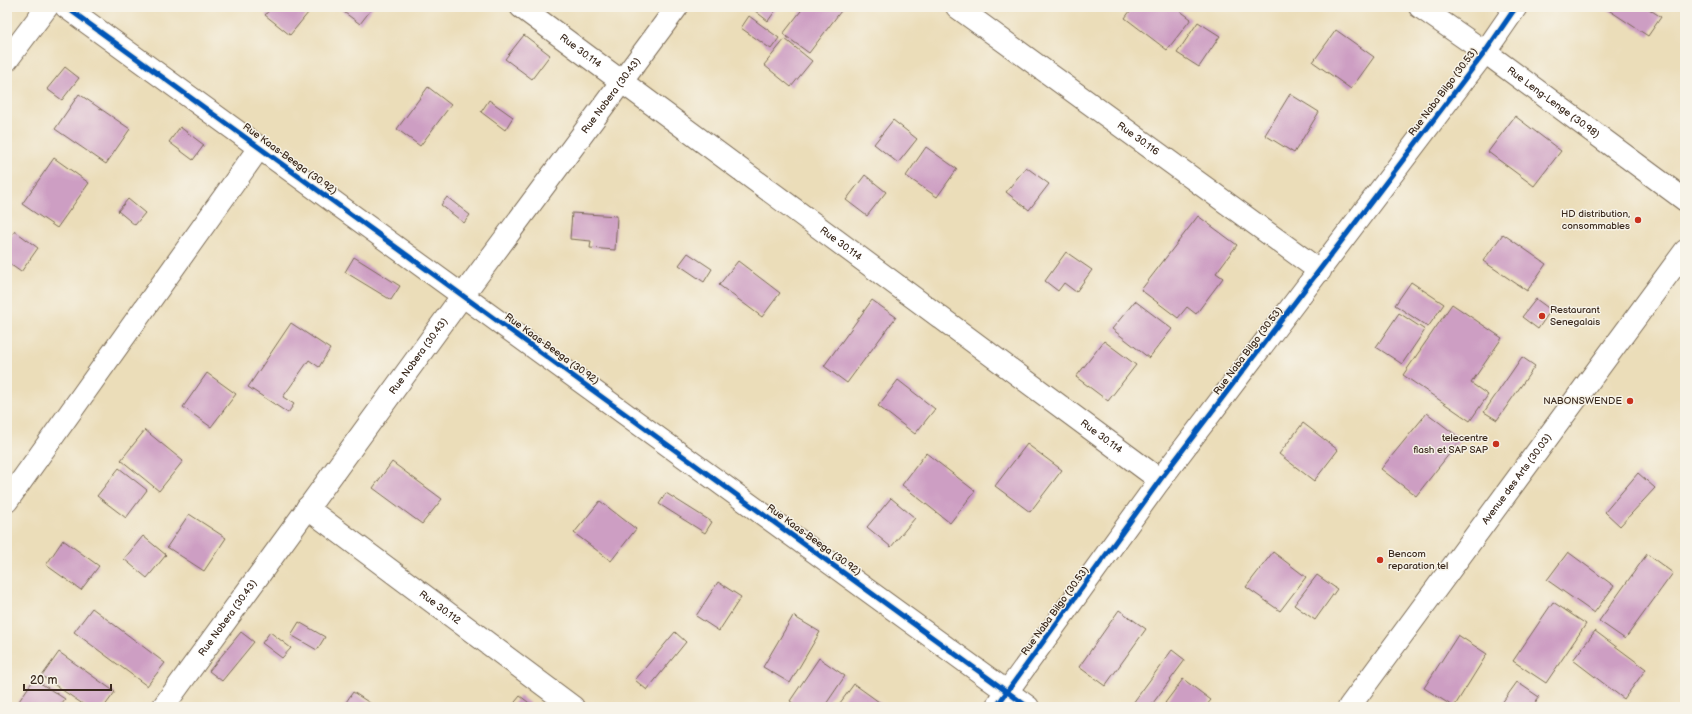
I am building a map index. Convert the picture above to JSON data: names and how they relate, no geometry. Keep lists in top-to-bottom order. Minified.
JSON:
{"streets":{"street":["Rue 30.114","Rue Naba Bilgo (30.53)","Rue Nobera (30.43)","Rue Leng-Lenge (30.98)","Rue 30.116","Rue Kaas-Beega (30.92)","Avenue des Arts (30.03)","Rue 30.112"]},"crossings":[["Rue 30.114","Rue Naba Bilgo (30.53)"],["Rue 30.114","Rue Nobera (30.43)"],["Rue Naba Bilgo (30.53)","Rue Leng-Lenge (30.98)"],["Rue Naba Bilgo (30.53)","Rue 30.116"],["Rue Naba Bilgo (30.53)","Rue Kaas-Beega (30.92)"],["Rue Nobera (30.43)","Rue Kaas-Beega (30.92)"],["Rue Nobera (30.43)","Rue 30.112"]],"places":["HD distribution, consommables","Restaurant Senegalais","NABONSWENDE","telecentre flash et SAP SAP","Bencom reparation tel"],"scale_bar":"20 m"}
